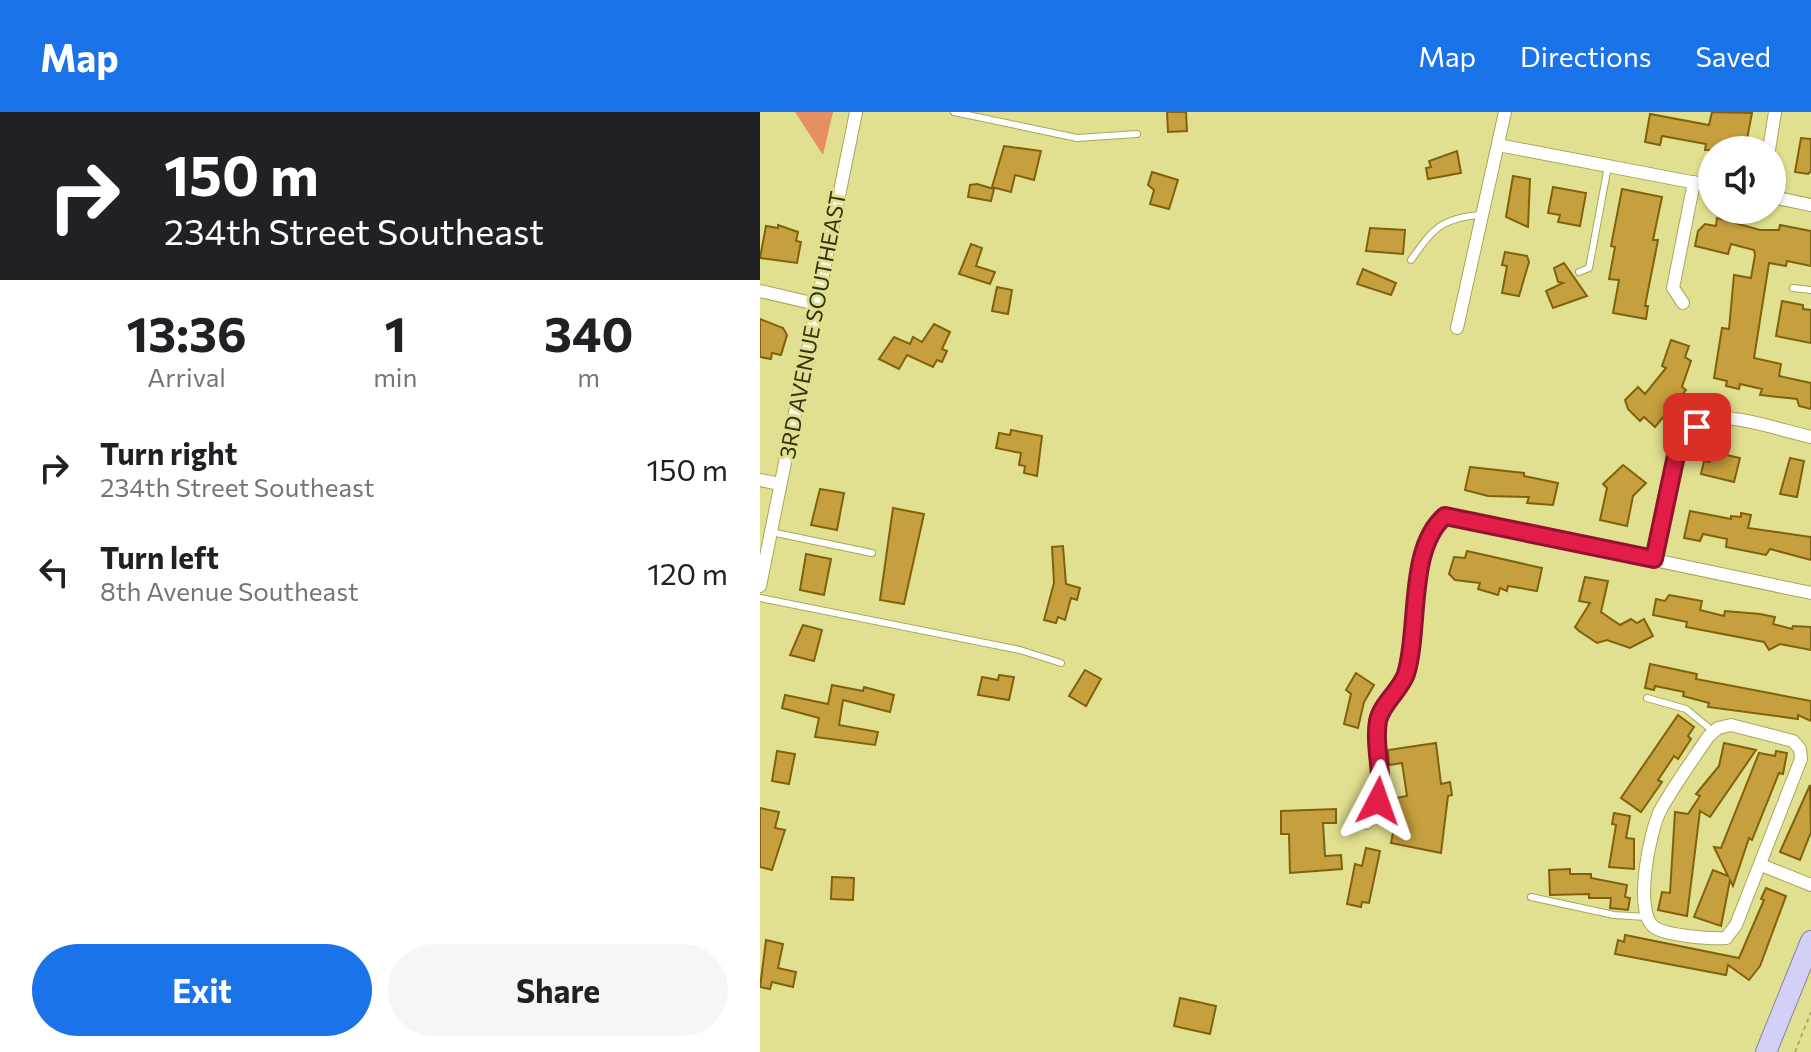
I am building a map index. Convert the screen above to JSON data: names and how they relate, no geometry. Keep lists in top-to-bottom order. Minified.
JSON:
{"streets":{"street":["3RD AVENUE SOUTHEAST"]},"page":{"header":"Map","nav":["Map","Directions","Saved"],"turn":["150 m","234th Street Southeast"],"eta":["13:36","Arrival","1","min","340","m"],"list":[{"name":"Turn right","note":"234th Street Southeast","value":"150 m"},{"name":"Turn left","note":"8th Avenue Southeast","value":"120 m"}],"buttons":["Exit","Share"]}}
